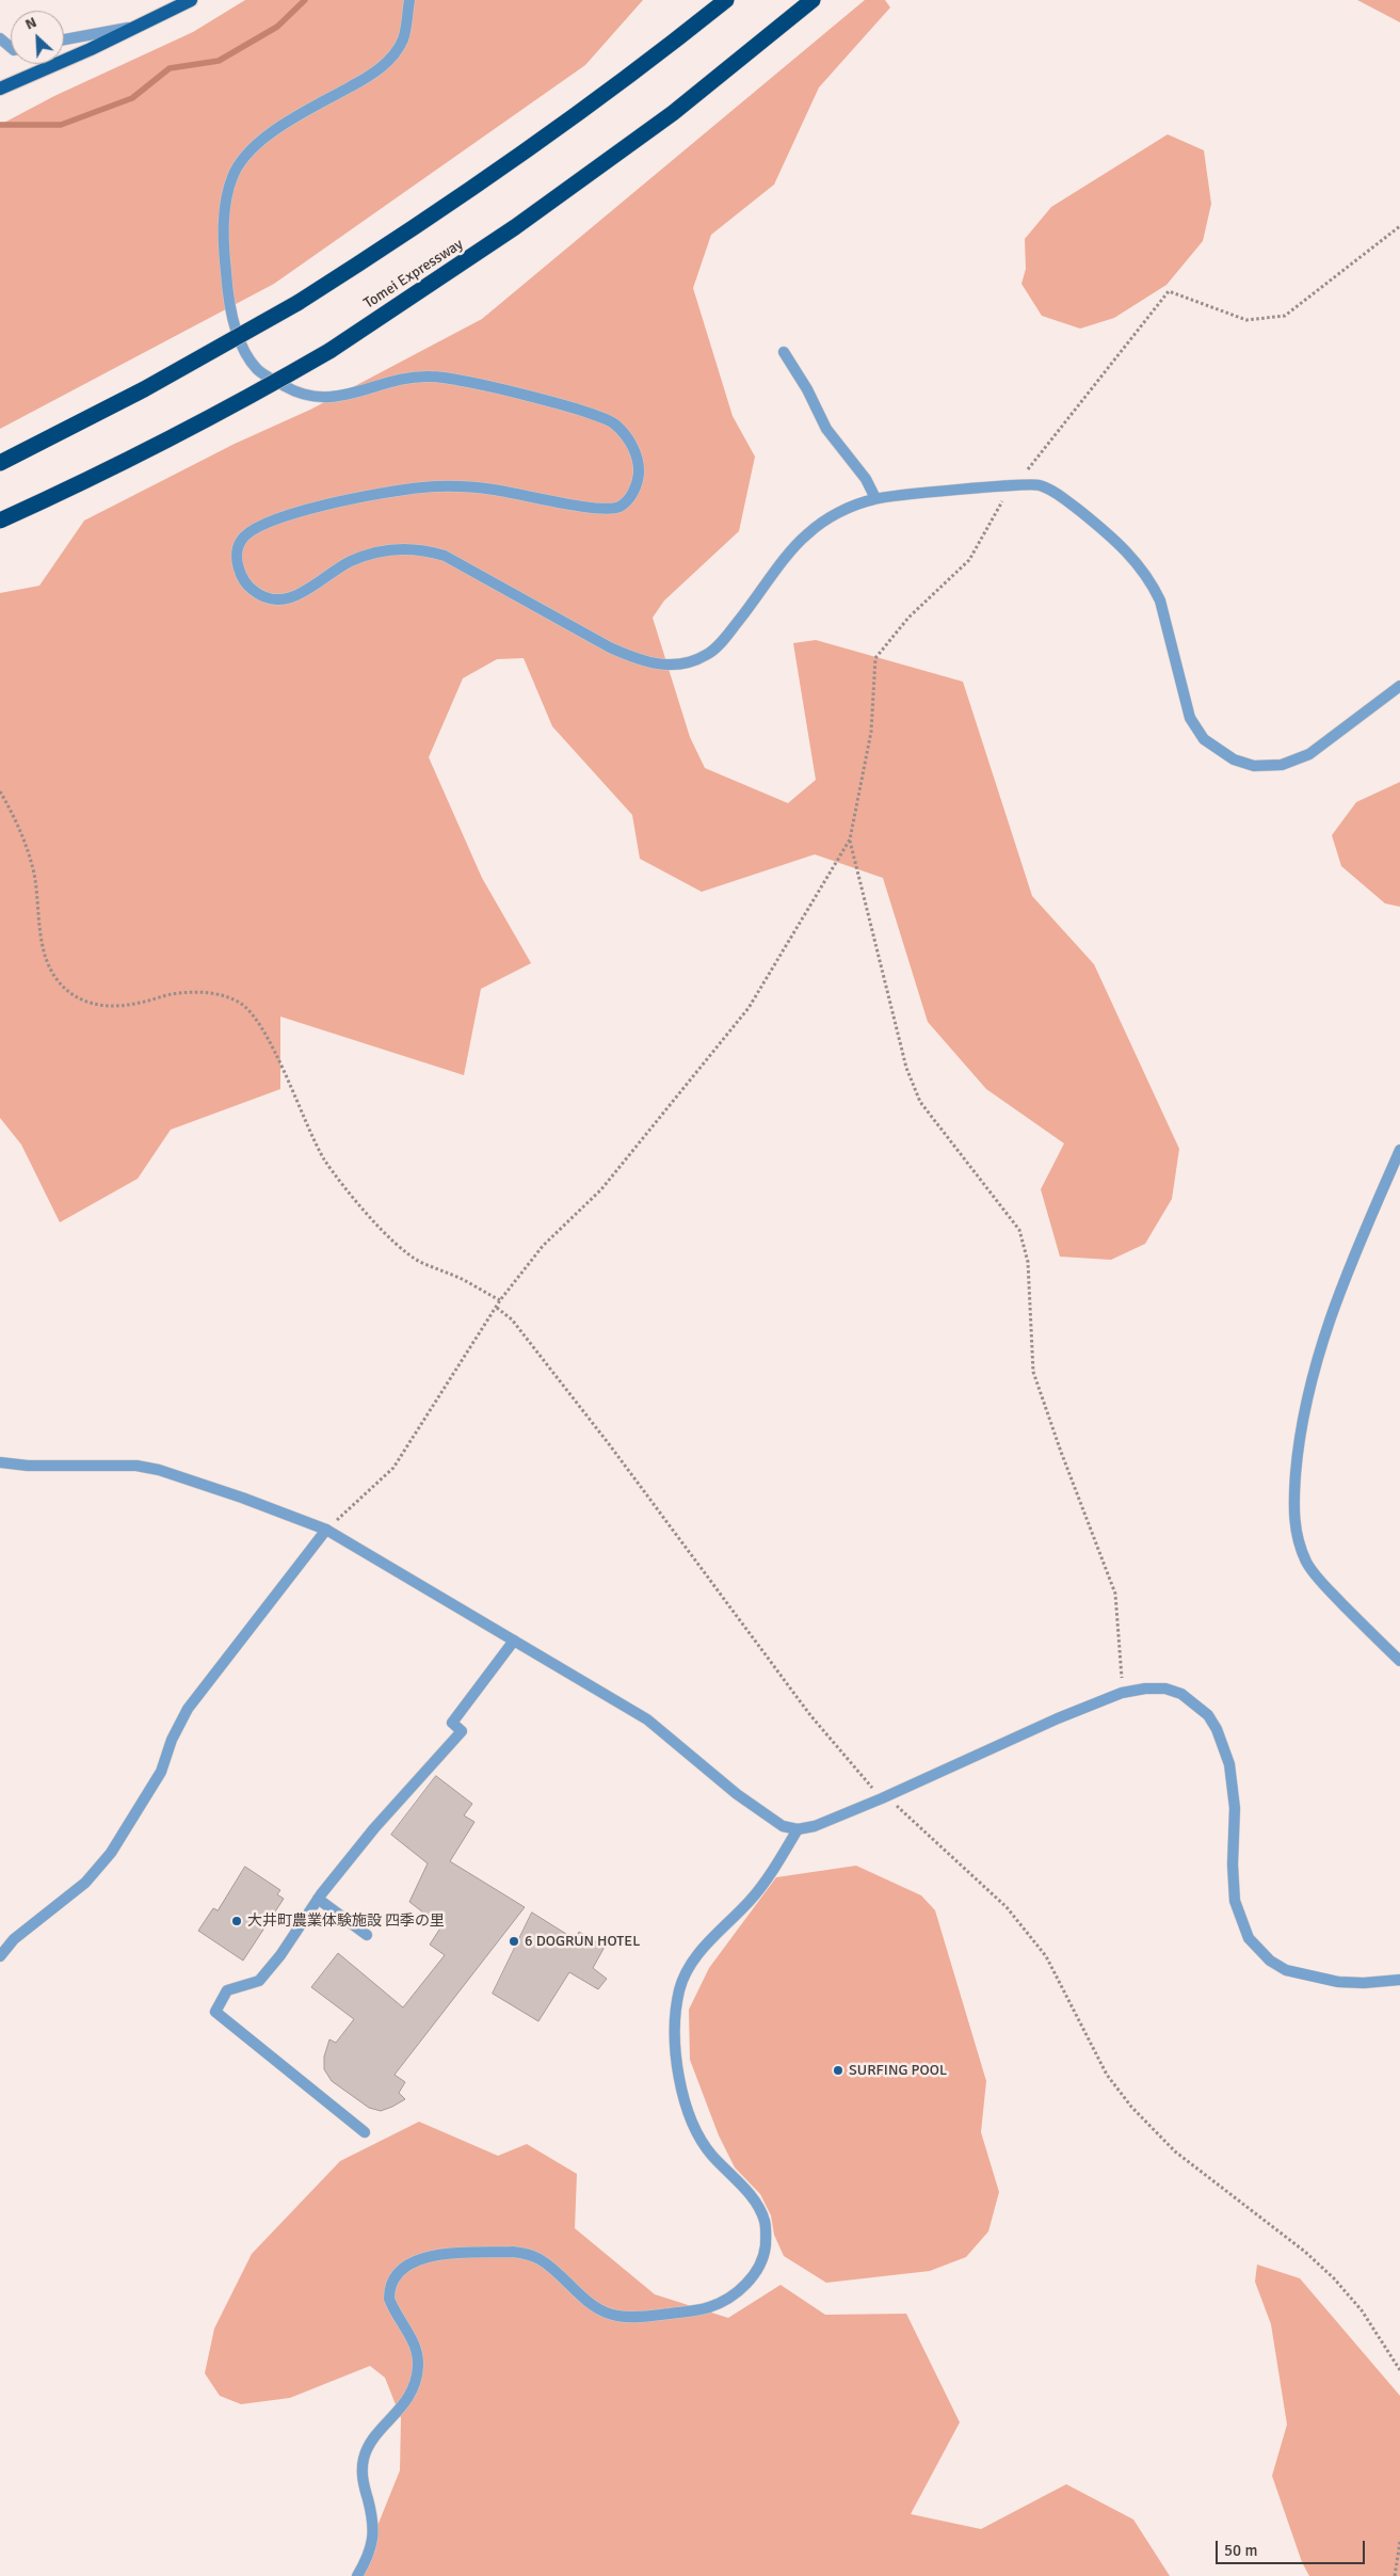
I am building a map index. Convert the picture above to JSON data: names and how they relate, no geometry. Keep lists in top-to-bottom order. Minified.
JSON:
{"streets":{"highway":["Tomei Expressway"]},"places":["大井町農業体験施設 四季の里","6 DOGRUN HOTEL","SURFING POOL"],"scale_bar":"50 m","north":"top left"}
